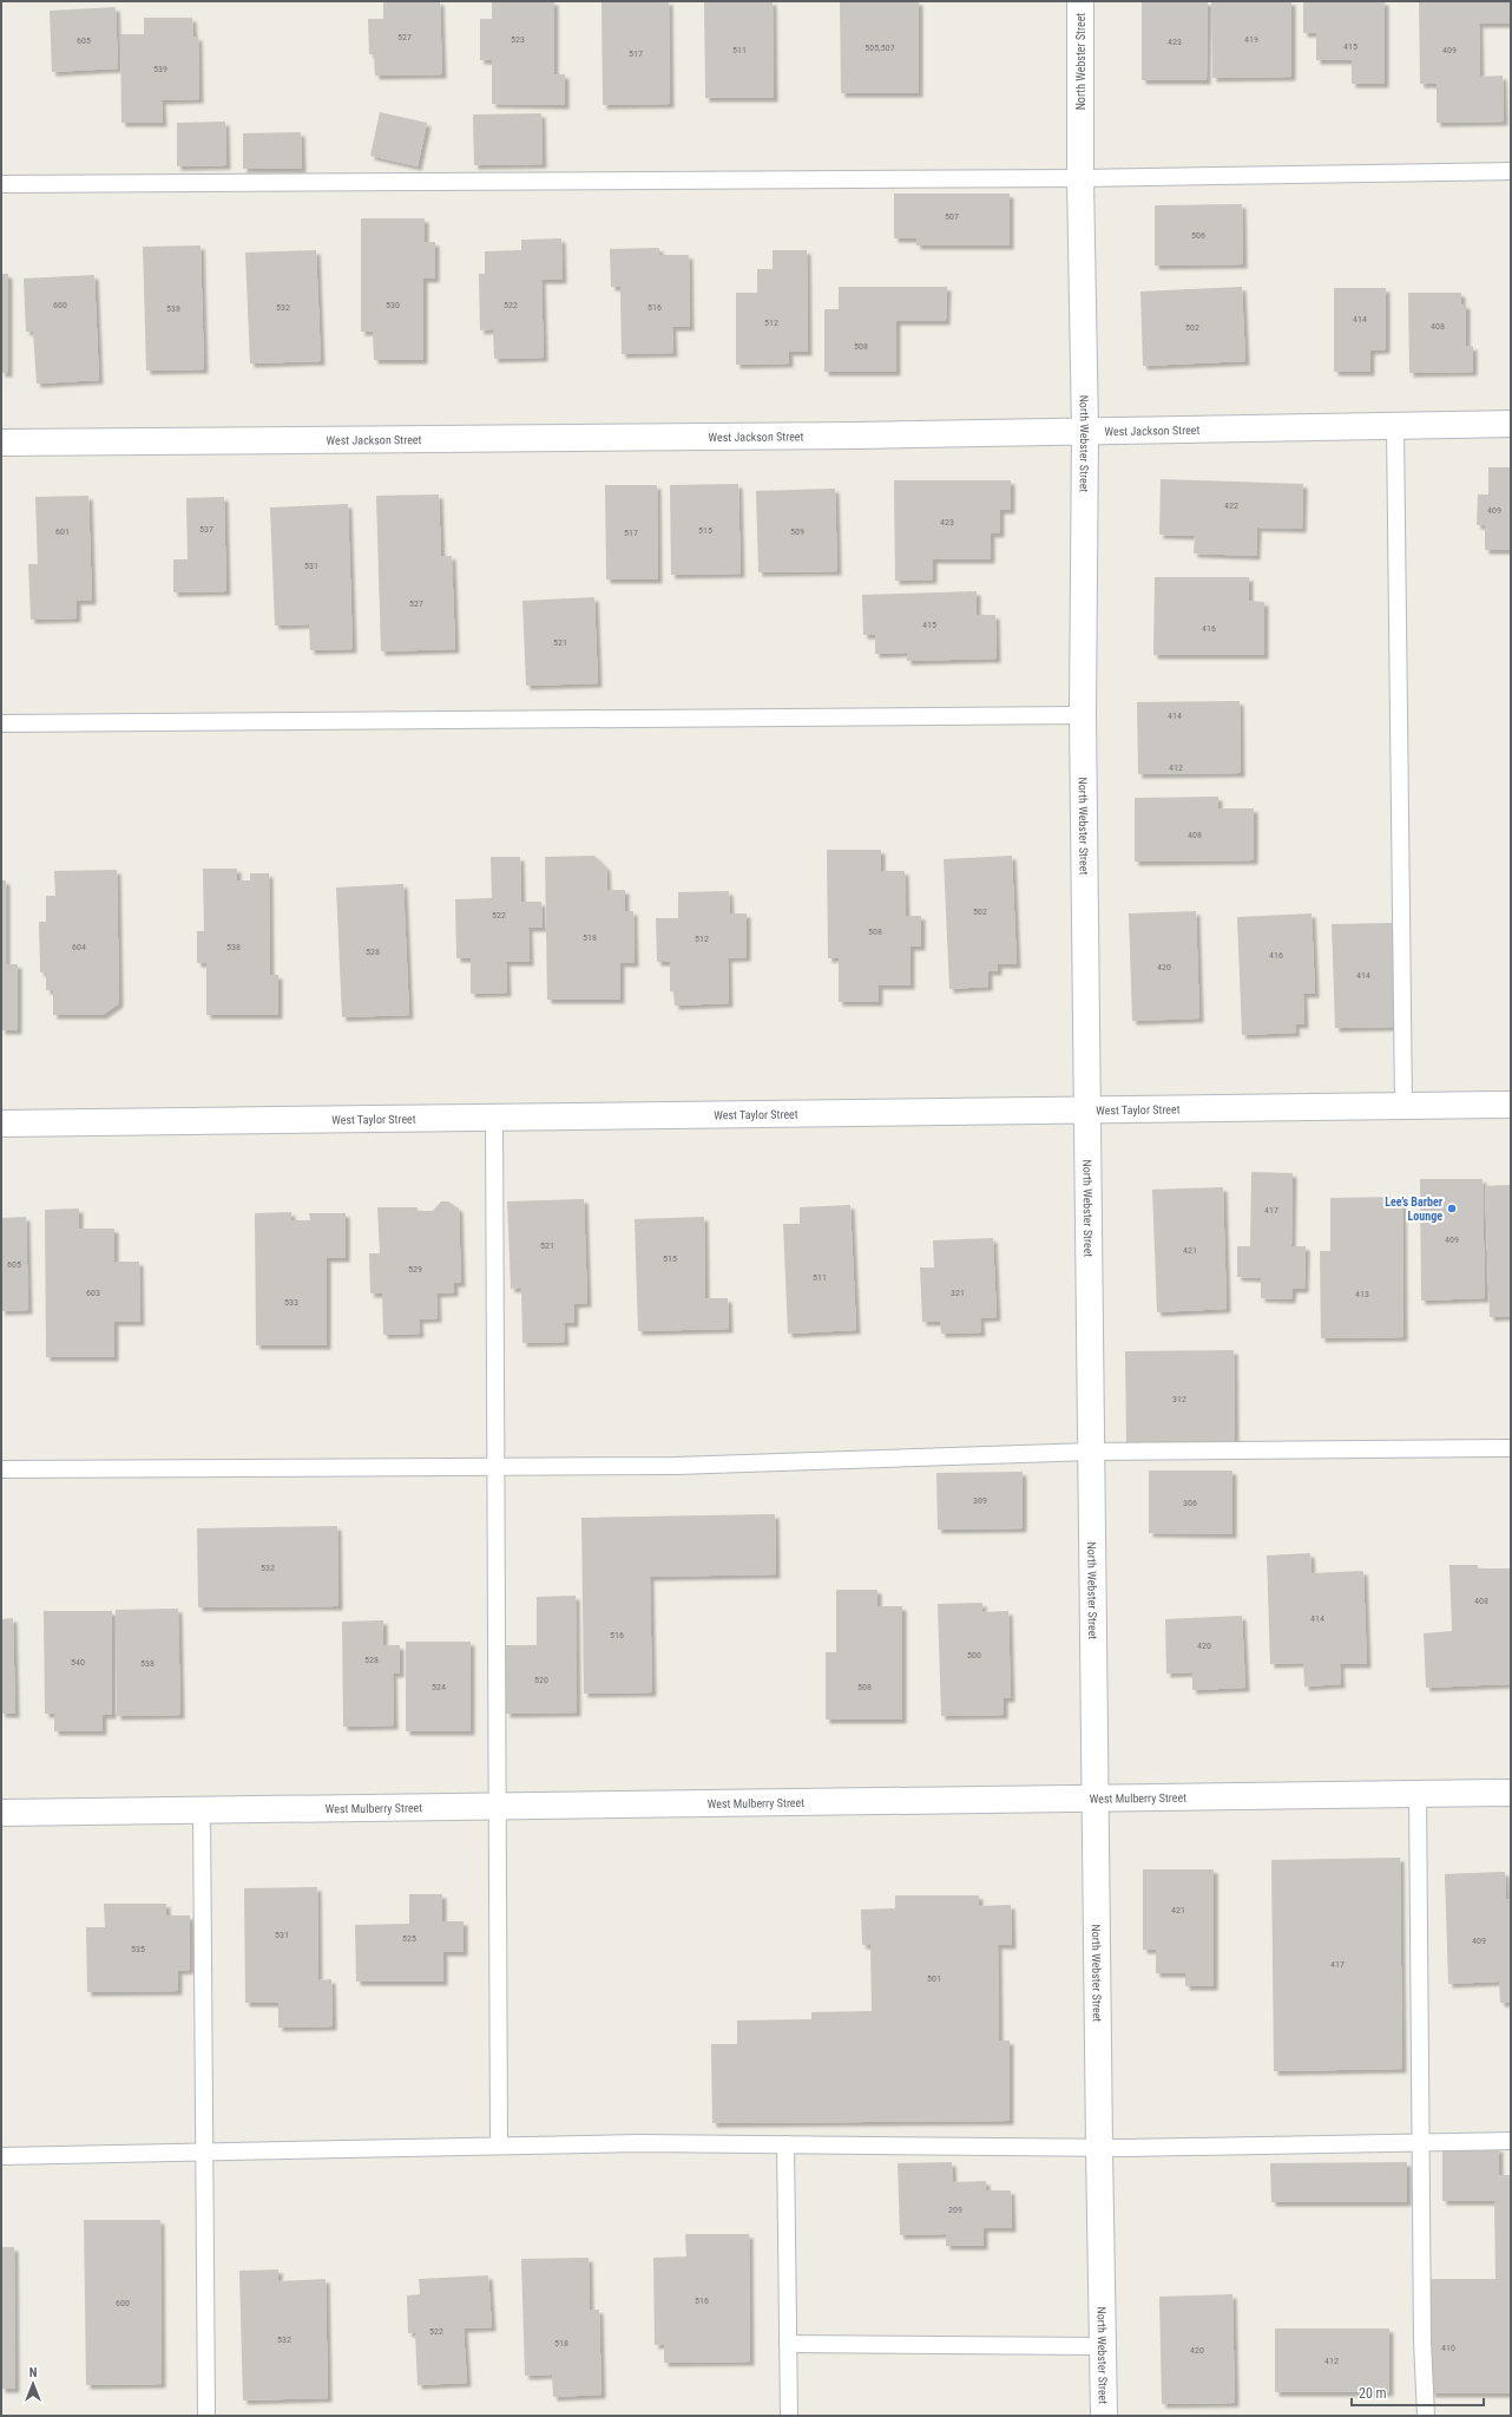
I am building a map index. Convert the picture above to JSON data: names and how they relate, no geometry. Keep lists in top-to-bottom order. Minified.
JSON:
{"streets":{"street":["North Webster Street","West Jackson Street","West Taylor Street","West Mulberry Street"]},"crossings":[["North Webster Street","West Jackson Street"],["North Webster Street","West Taylor Street"],["North Webster Street","West Mulberry Street"]],"places":["Lee’s Barber Lounge"],"house_numbers":["527","523","419","605","423","415","505,507","511","409","517","539","507","506","600","530","522","532","516","538","414","512","408","502","508","422","409","423","537","515","601","509","517","531","527","415","416","521","414","412","408","502","522","508","518","512","604","538","528","416","420","414","417","409","521","421","515","605","529","511","603","321","413","533","312","309","306","532","408","414","516","420","500","528","540","538","520","524","508","421","531","525","409","535","417","501","209","516","600","522","532","518","410","420","412"],"scale_bar":"20 m","north":"top"}
